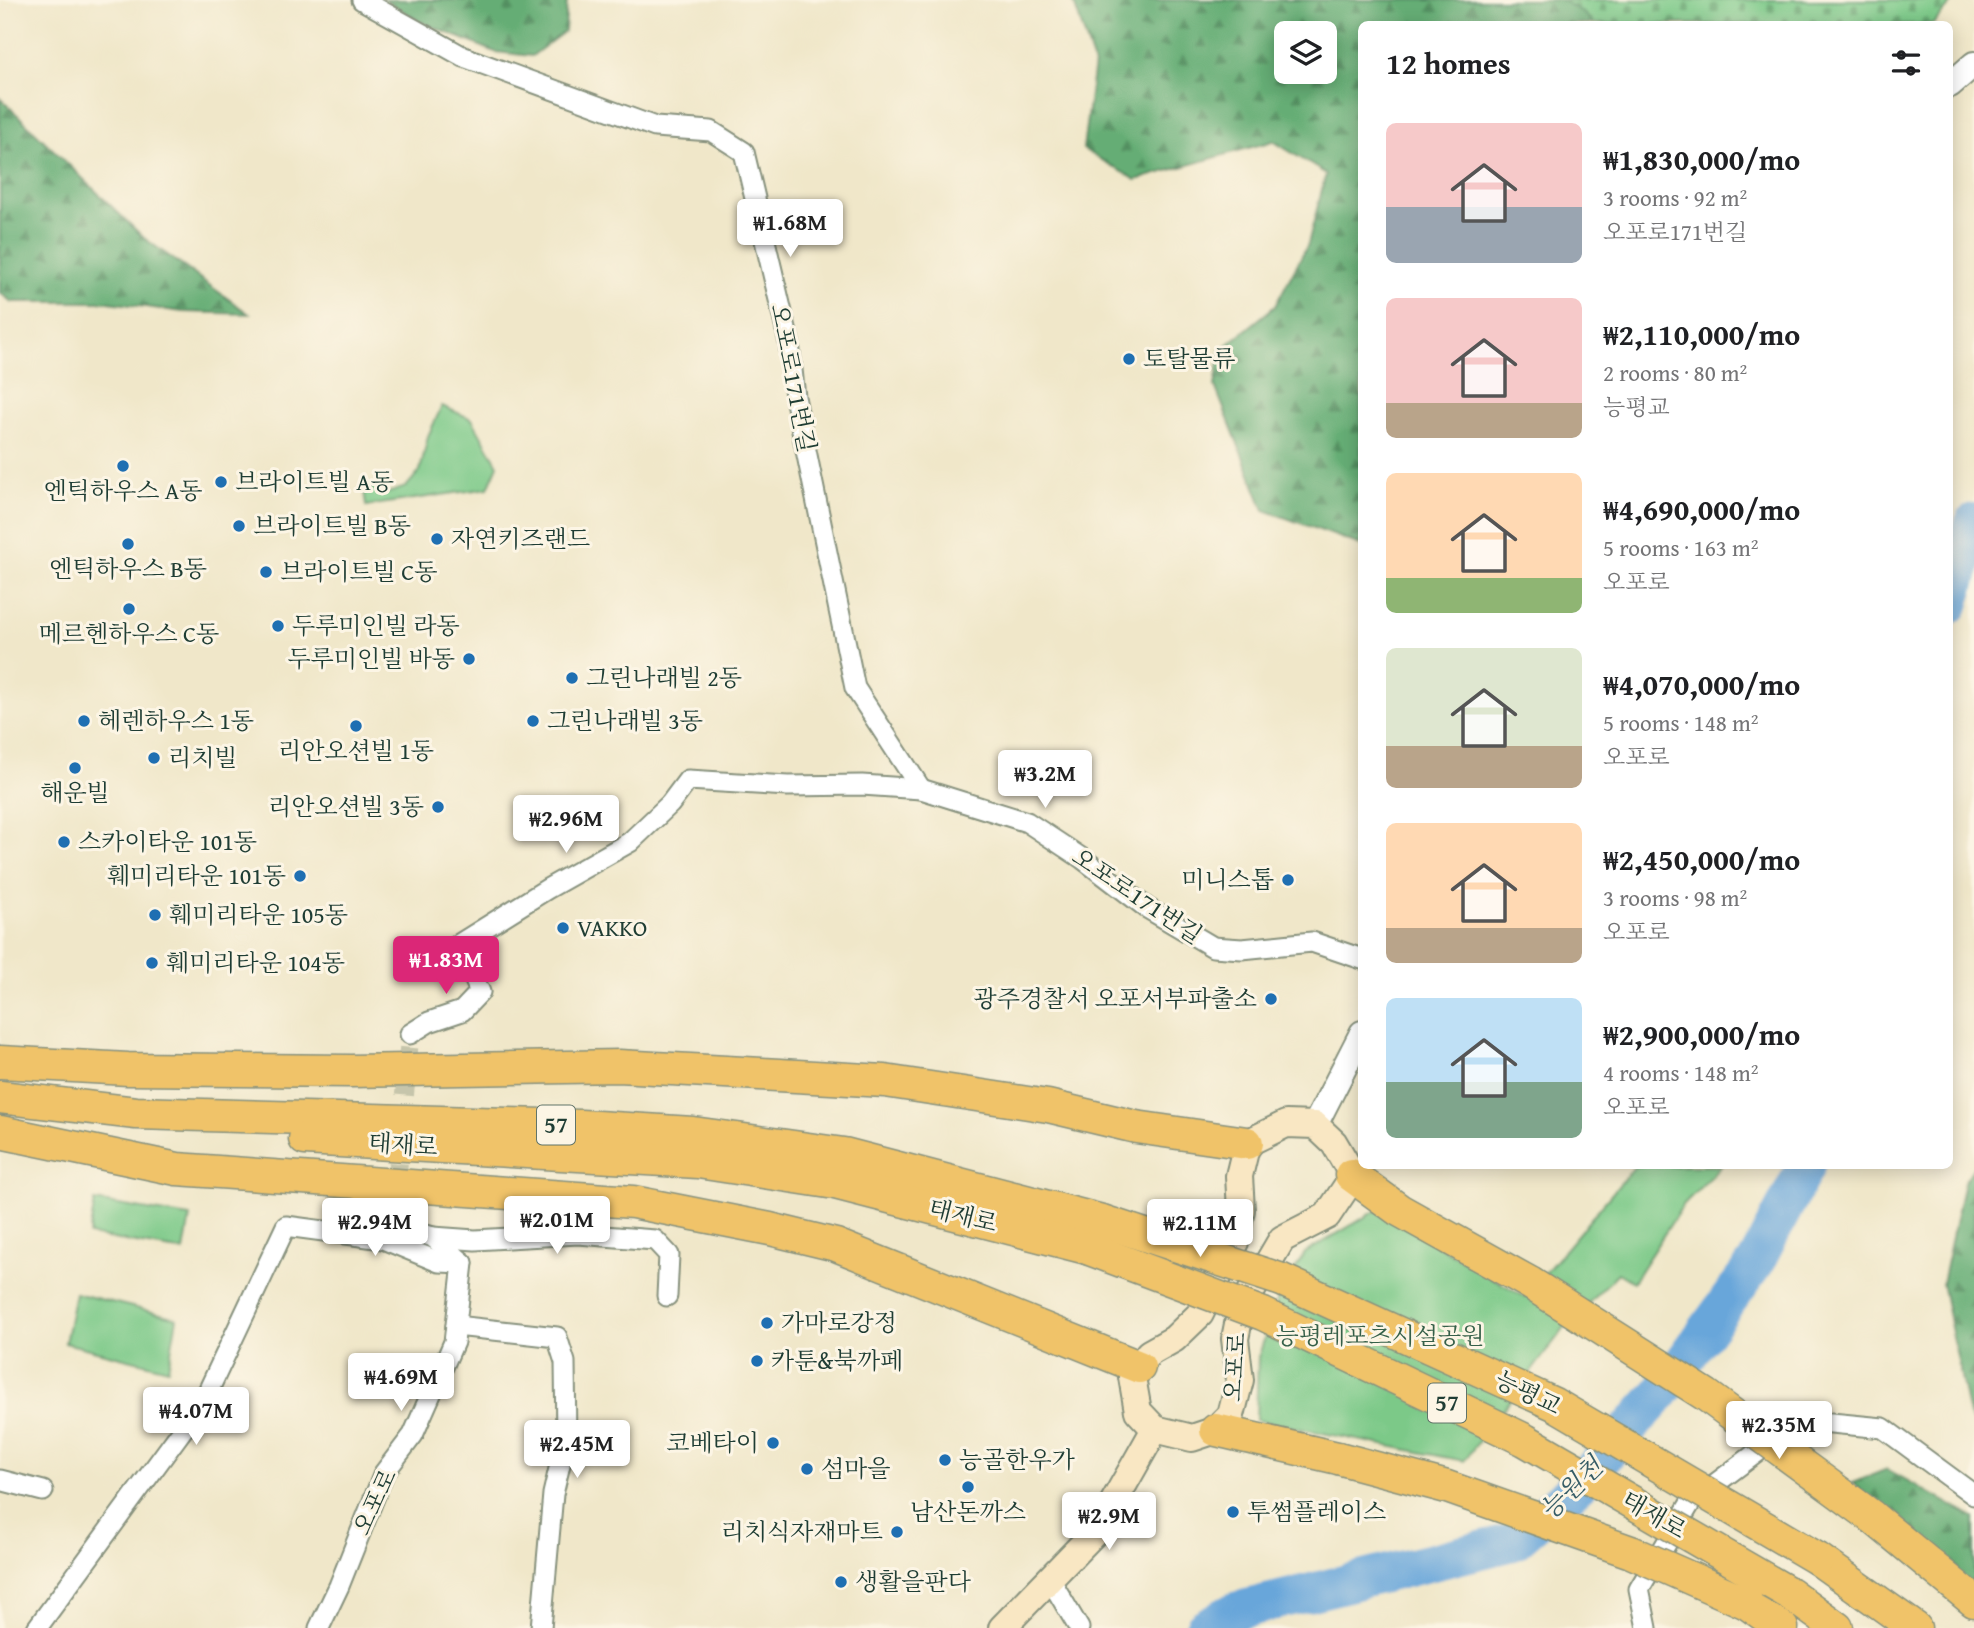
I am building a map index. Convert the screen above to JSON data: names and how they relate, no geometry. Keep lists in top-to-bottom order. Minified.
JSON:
{"streets":{"highway":["57","태재로","능평교"],"main road":["오포로"],"street":["오포로171번길"]},"crossings":[["태재로","능평교"]],"water":["능원천"],"parks":["능평레포츠시설공원"],"places":["토탈물류","엔틱하우스 A동","브라이트빌 A동","브라이트빌 B동","자연키즈랜드","엔틱하우스 B동","브라이트빌 C동","메르헨하우스 C동","두루미인빌 라동","두루미인빌 바동","그린나래빌 2동","헤렌하우스 1동","그린나래빌 3동","리안오션빌 1동","리치빌","해운빌","리안오션빌 3동","스카이타운 101동","훼미리타운 101동","미니스톱","훼미리타운 105동","VAKKO","훼미리타운 104동","광주경찰서 오포서부파출소","가마로강정","카툰&북까페","코베타이","능골한우가","섬마을","남산돈까스","투썸플레이스","리치식자재마트","생활을판다"],"page":{"heading":"12 homes","list":[{"name":"₩1,830,000/mo","note":"3 rooms · 92 m² · 오포로171번길"},{"name":"₩2,110,000/mo","note":"2 rooms · 80 m² · 능평교"},{"name":"₩4,690,000/mo","note":"5 rooms · 163 m² · 오포로"},{"name":"₩4,070,000/mo","note":"5 rooms · 148 m² · 오포로"},{"name":"₩2,450,000/mo","note":"3 rooms · 98 m² · 오포로"},{"name":"₩2,900,000/mo","note":"4 rooms · 148 m² · 오포로"}],"price":["₩1.68M","₩3.2M","₩2.96M","₩1.83M","₩2.01M","₩2.94M","₩2.11M","₩4.69M","₩4.07M","₩2.35M","₩2.45M","₩2.9M"]}}
